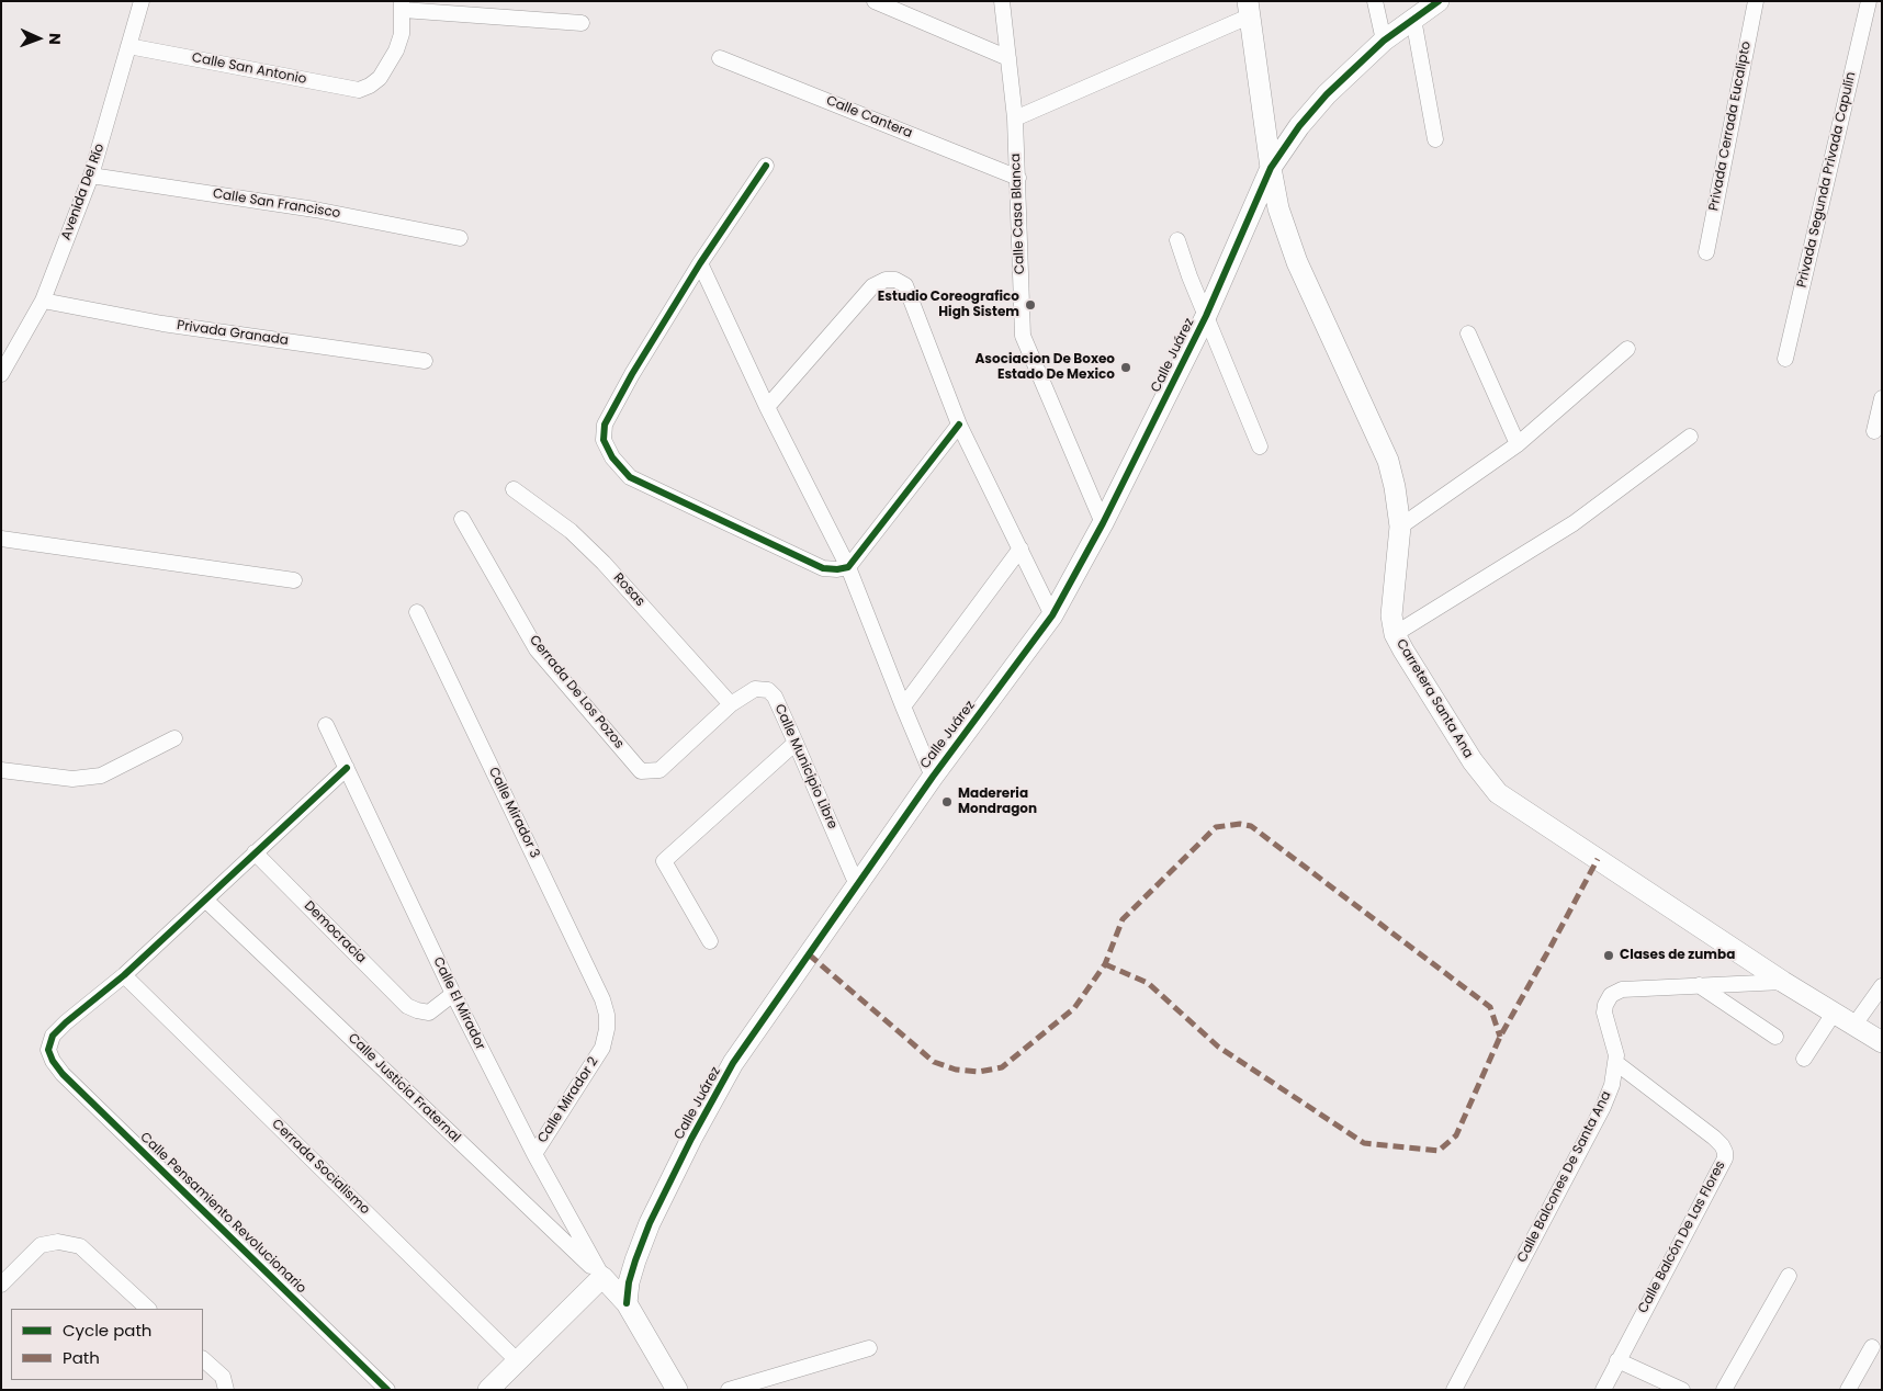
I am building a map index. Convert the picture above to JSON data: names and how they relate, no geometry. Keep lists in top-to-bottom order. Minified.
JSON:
{"streets":{"street":["Calle San Antonio","Calle Cantera","Privada Cerrada Eucalipto","Privada Segunda Privada Capulín","Avenida Del Río","Calle San Francisco","Calle Casa Blanca","Privada Granada","Calle Juárez","Rosas","Cerrada De Los Pozos","Carretera Santa Ana","Calle Municipio Libre","Calle Mirador 3","Democracia","Calle El Mirador","Calle Justicia Fraternal","Calle Mirador 2","Cerrada Socialismo","Calle Balcones De Santa Ana","Calle Pensamiento Revolucionario","Calle Balcón De Las Flores"]},"crossings":[["Calle San Antonio","Avenida Del Río"],["Calle Cantera","Calle Casa Blanca"],["Avenida Del Río","Calle San Francisco"],["Avenida Del Río","Privada Granada"],["Calle Casa Blanca","Calle Juárez"],["Calle Juárez","Carretera Santa Ana"],["Calle Juárez","Calle Municipio Libre"],["Rosas","Cerrada De Los Pozos"],["Rosas","Calle Municipio Libre"],["Cerrada De Los Pozos","Calle Municipio Libre"],["Carretera Santa Ana","Calle Balcones De Santa Ana"],["Calle Mirador 3","Calle Mirador 2"],["Democracia","Calle El Mirador"],["Calle El Mirador","Calle Justicia Fraternal"],["Calle El Mirador","Calle Mirador 2"],["Cerrada Socialismo","Calle Pensamiento Revolucionario"],["Calle Balcones De Santa Ana","Calle Balcón De Las Flores"]],"places":["Estudio Coreografico High Sistem","Asociacion De Boxeo Estado De Mexico","Madereria Mondragon","Clases de zumba"],"legend":["Cycle path","Path"],"north":"right"}
